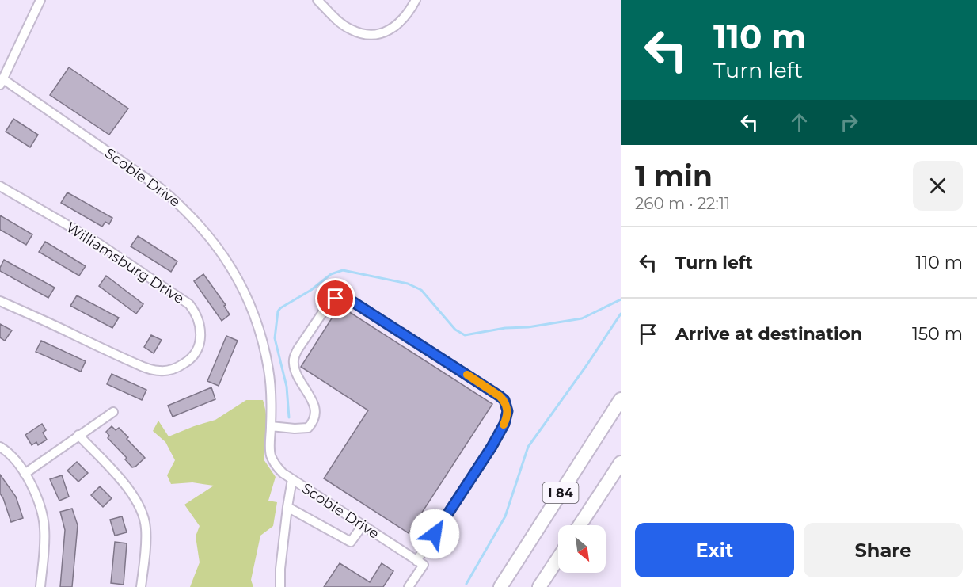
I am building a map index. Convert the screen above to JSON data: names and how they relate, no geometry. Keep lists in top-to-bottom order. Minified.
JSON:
{"streets":{"highway":["I 84"],"street":["Scobie Drive","Williamsburg Drive"]},"north":"bottom right","page":{"turn":["110 m","Turn left"],"heading":["1 min","260 m · 22:11"],"list":[{"name":"Turn left","value":"110 m"},{"name":"Arrive at destination","value":"150 m"}],"buttons":["Exit","Share"]}}
